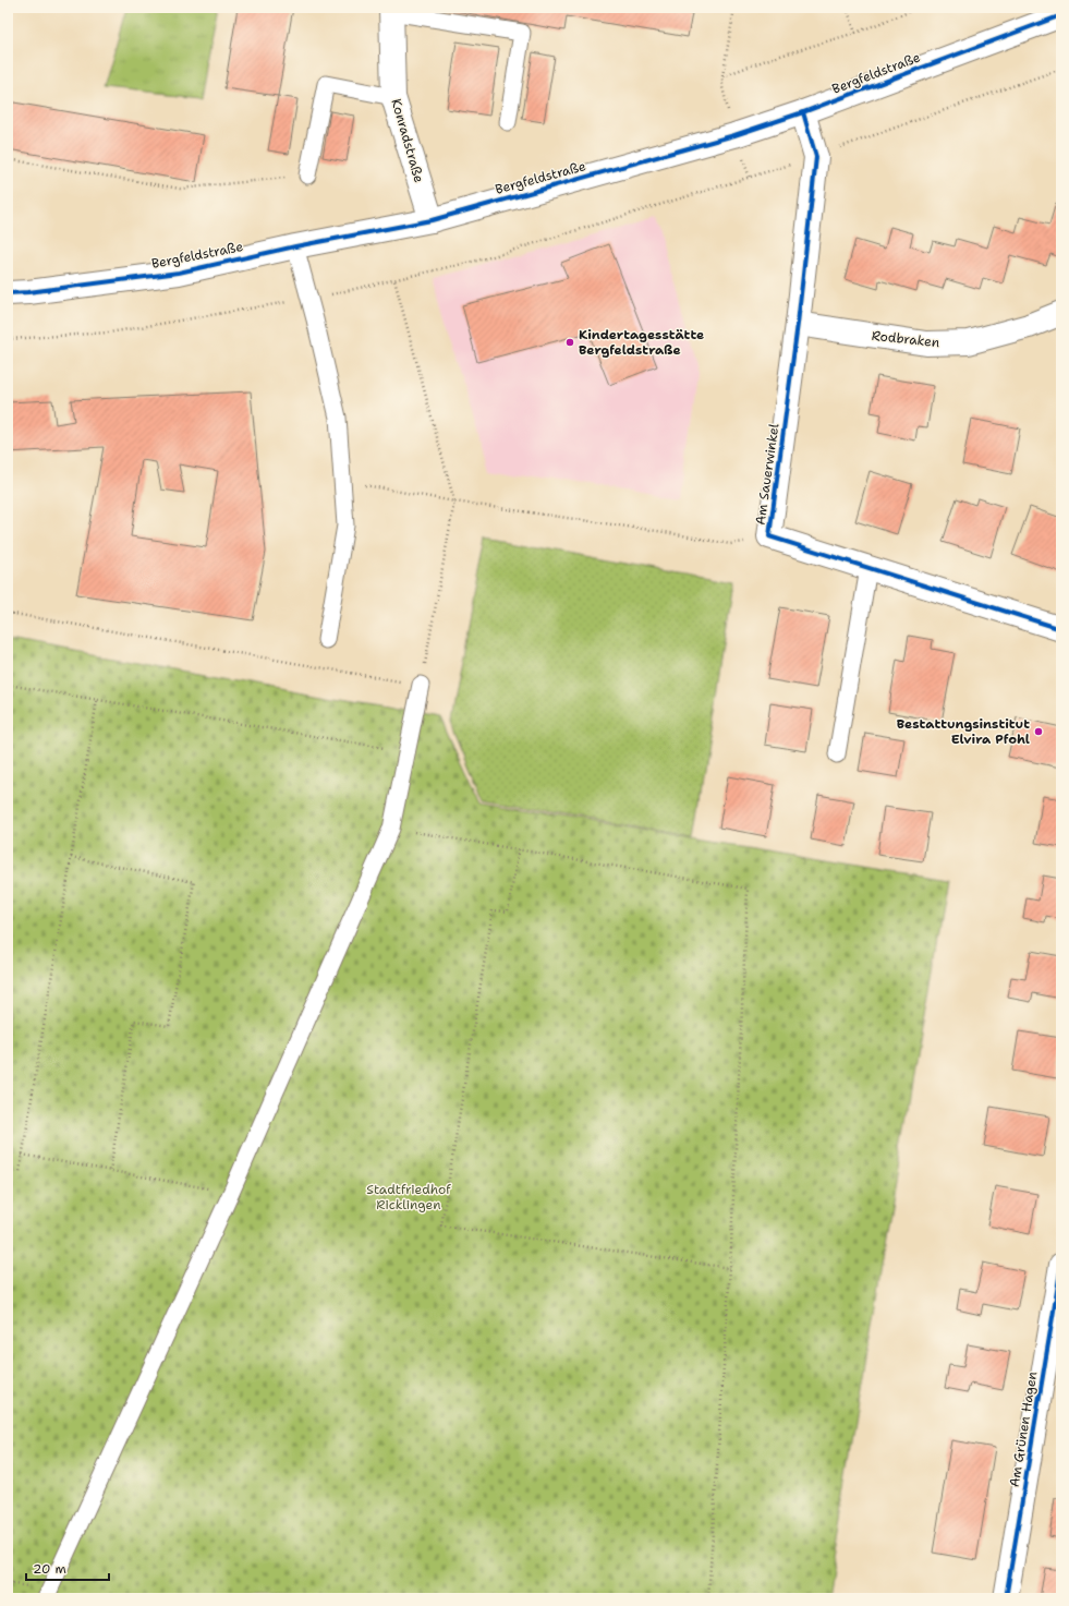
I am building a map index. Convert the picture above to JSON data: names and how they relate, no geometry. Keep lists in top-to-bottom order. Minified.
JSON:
{"streets":{"street":["Bergfeldstraße","Konradstraße","Rodbraken","Am Sauerwinkel","Am Grünen Hagen"]},"crossings":[["Bergfeldstraße","Konradstraße"],["Bergfeldstraße","Am Sauerwinkel"],["Rodbraken","Am Sauerwinkel"]],"parks":["Stadtfriedhof Ricklingen"],"places":["Kindertagesstätte Bergfeldstraße","Bestattungsinstitut Elvira Pfohl"],"scale_bar":"20 m"}
